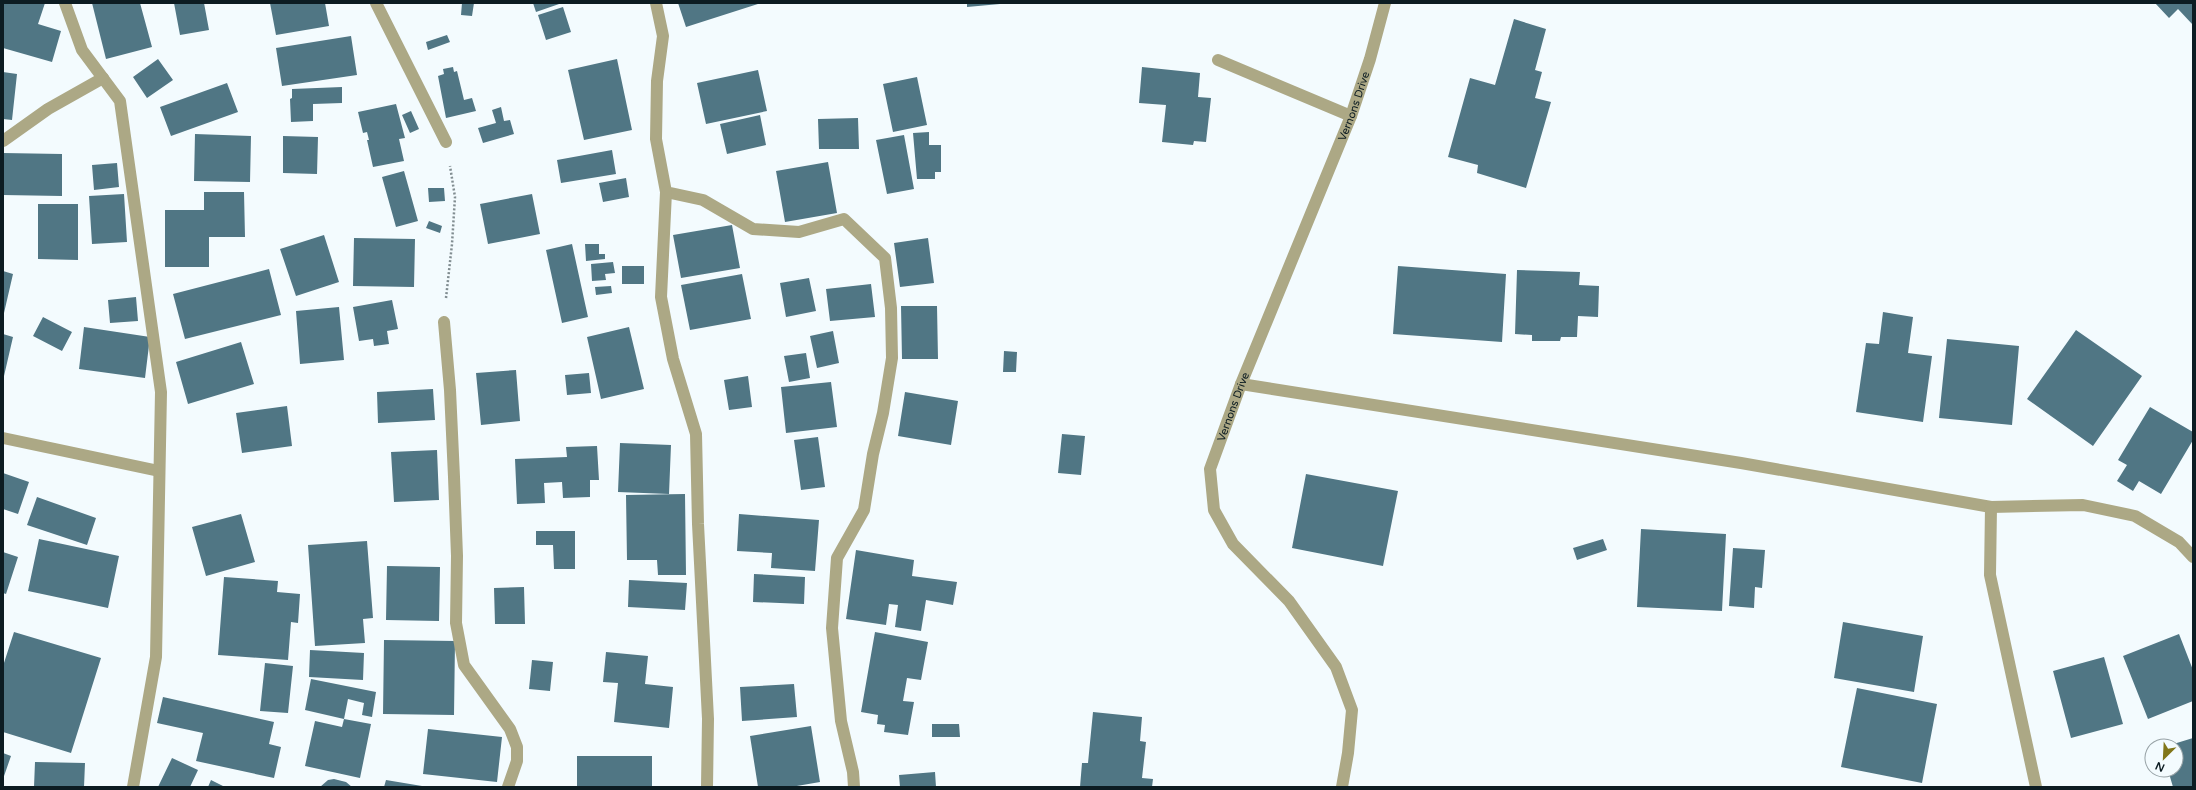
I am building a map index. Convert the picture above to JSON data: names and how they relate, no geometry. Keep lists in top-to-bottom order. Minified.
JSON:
{"streets":{"street":["Vernons Drive"]},"north":"bottom left"}
